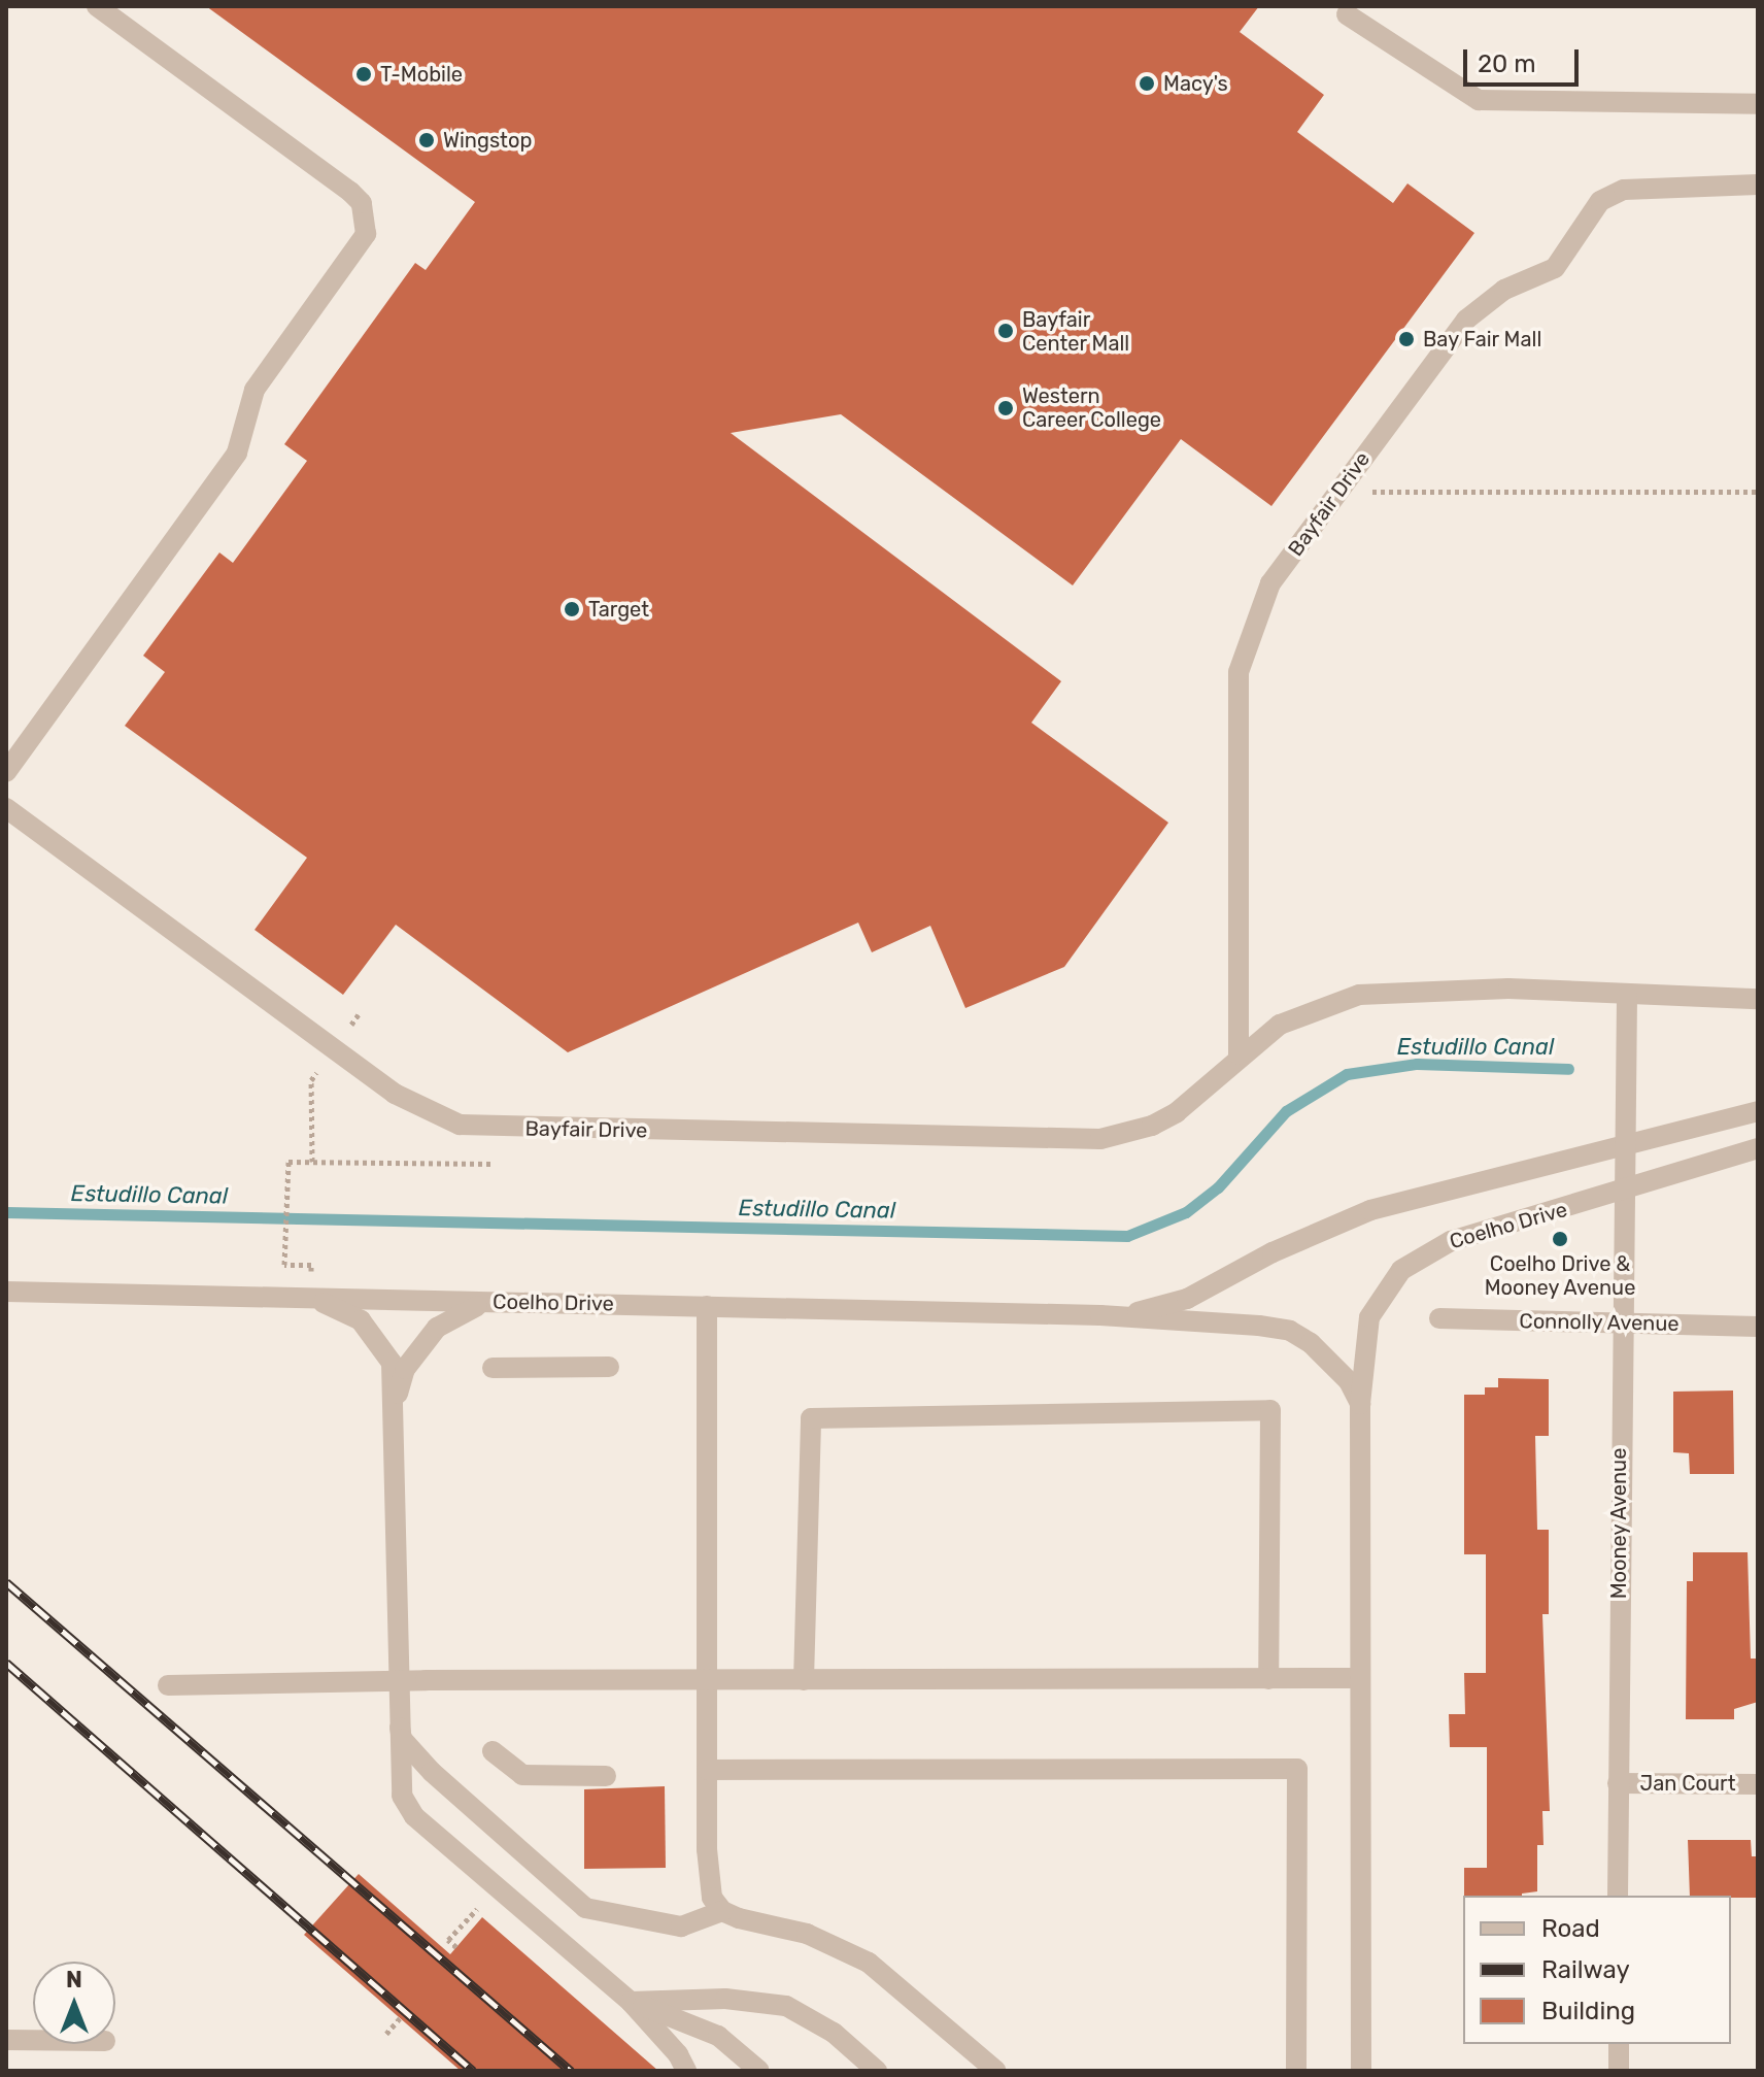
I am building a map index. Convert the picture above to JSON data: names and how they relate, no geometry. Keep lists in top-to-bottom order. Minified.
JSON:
{"streets":{"street":["Bayfair Drive","Coelho Drive","Connolly Avenue","Mooney Avenue","Jan Court"]},"crossings":[["Bayfair Drive","Mooney Avenue"],["Coelho Drive","Mooney Avenue"],["Connolly Avenue","Mooney Avenue"],["Mooney Avenue","Jan Court"]],"water":["Estudillo Canal"],"places":["T-Mobile","Macy's","Wingstop","Bayfair Center Mall","Bay Fair Mall","Western Career College","Target","Coelho Drive & Mooney Avenue"],"legend":["Road","Railway","Building"],"scale_bar":"20 m","north":"top"}
